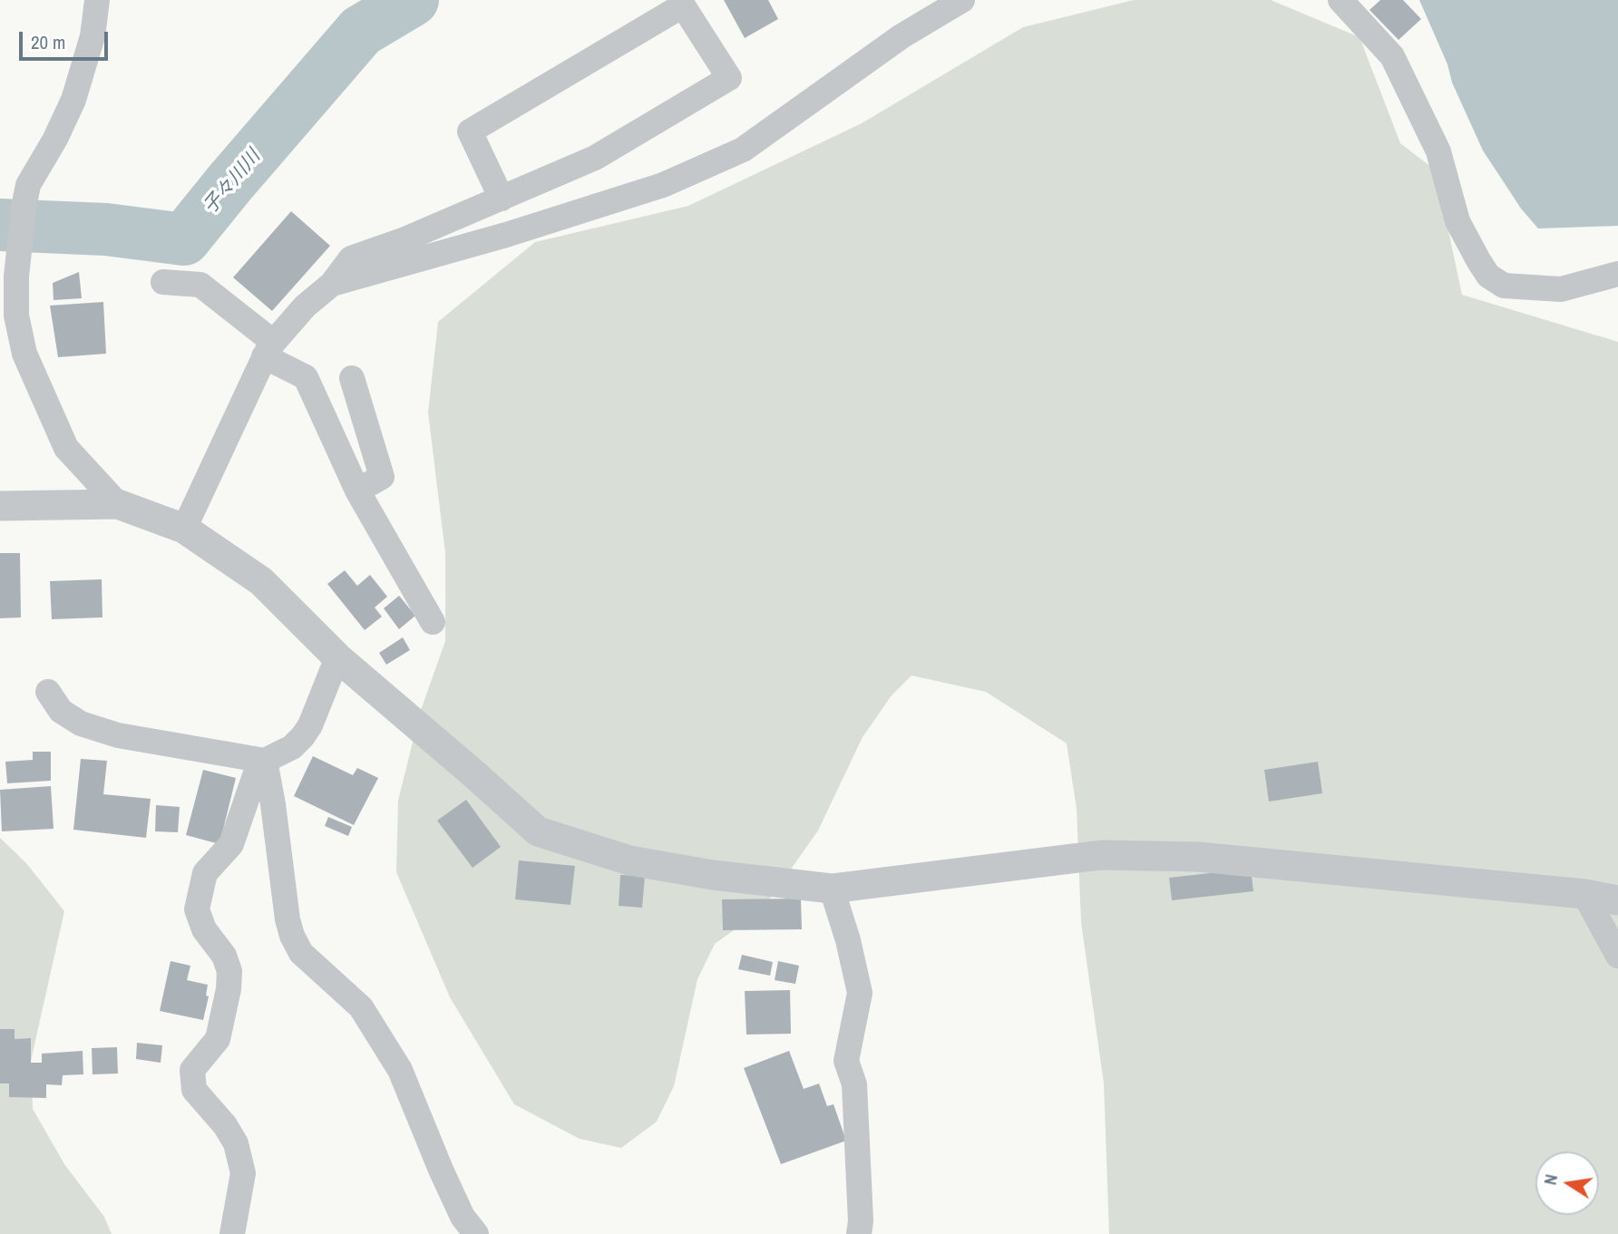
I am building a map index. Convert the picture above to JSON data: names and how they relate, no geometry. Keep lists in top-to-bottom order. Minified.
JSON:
{"water":["子々川川"],"scale_bar":"20 m","north":"left"}
